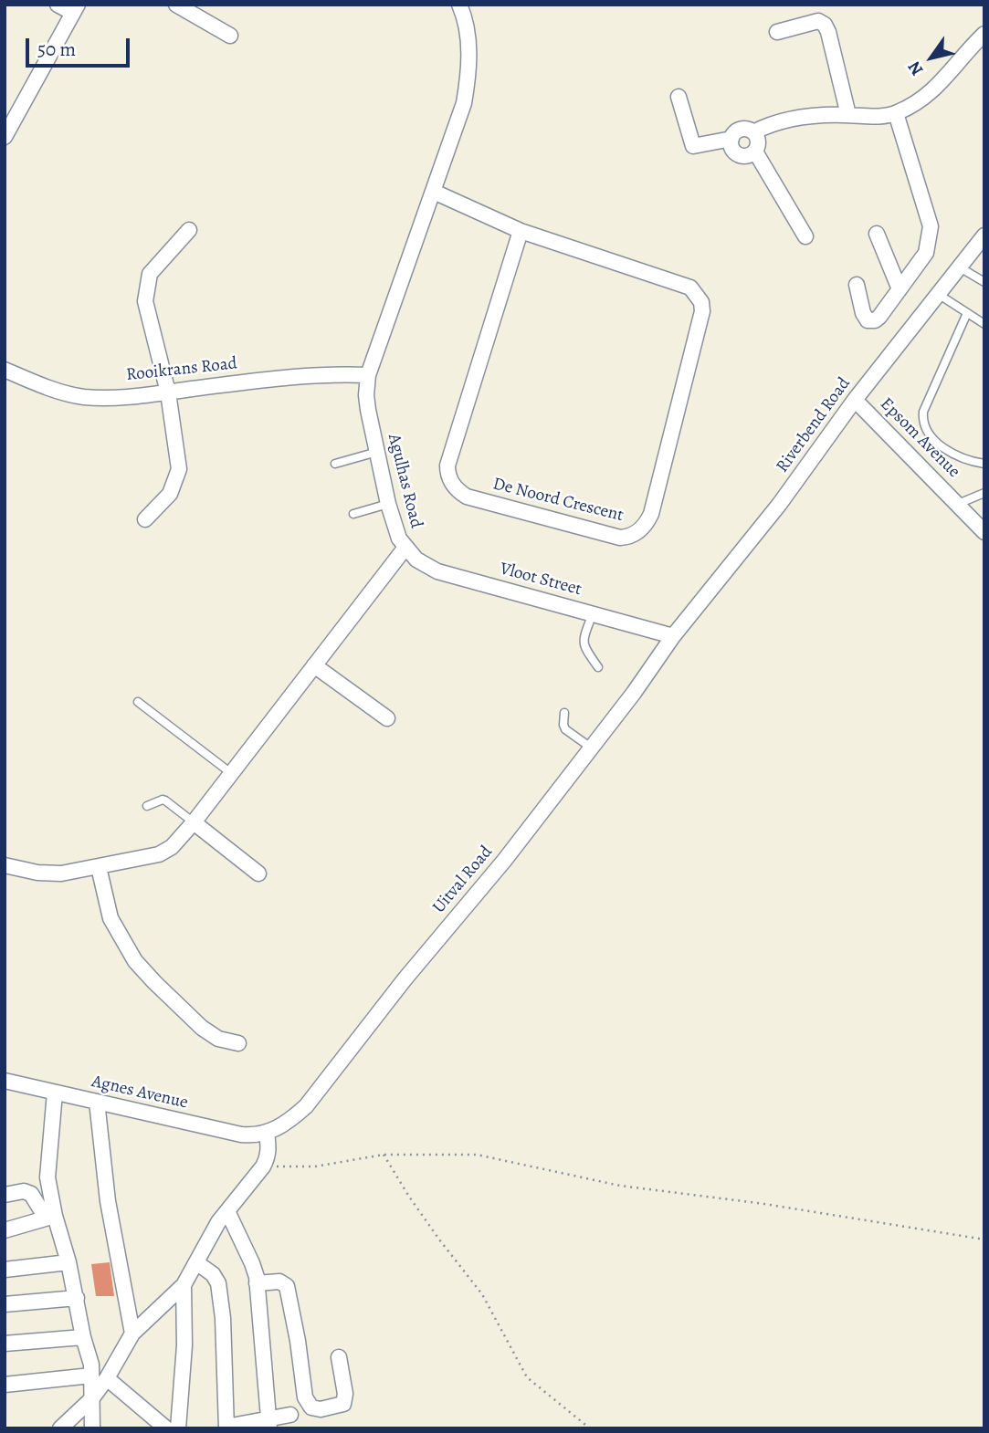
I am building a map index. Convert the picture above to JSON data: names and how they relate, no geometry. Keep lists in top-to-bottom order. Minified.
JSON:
{"streets":{"street":["Rooikrans Road","Riverbend Road","Epsom Avenue","Agulhas Road","De Noord Crescent","Vloot Street","Uitval Road","Agnes Avenue"]},"crossings":[["Rooikrans Road","Agulhas Road"],["Riverbend Road","Epsom Avenue"],["Riverbend Road","Vloot Street"],["Riverbend Road","Uitval Road"],["Agulhas Road","De Noord Crescent"],["Agulhas Road","Vloot Street"],["Vloot Street","Uitval Road"],["Uitval Road","Agnes Avenue"]],"scale_bar":"50 m","north":"bottom left"}
